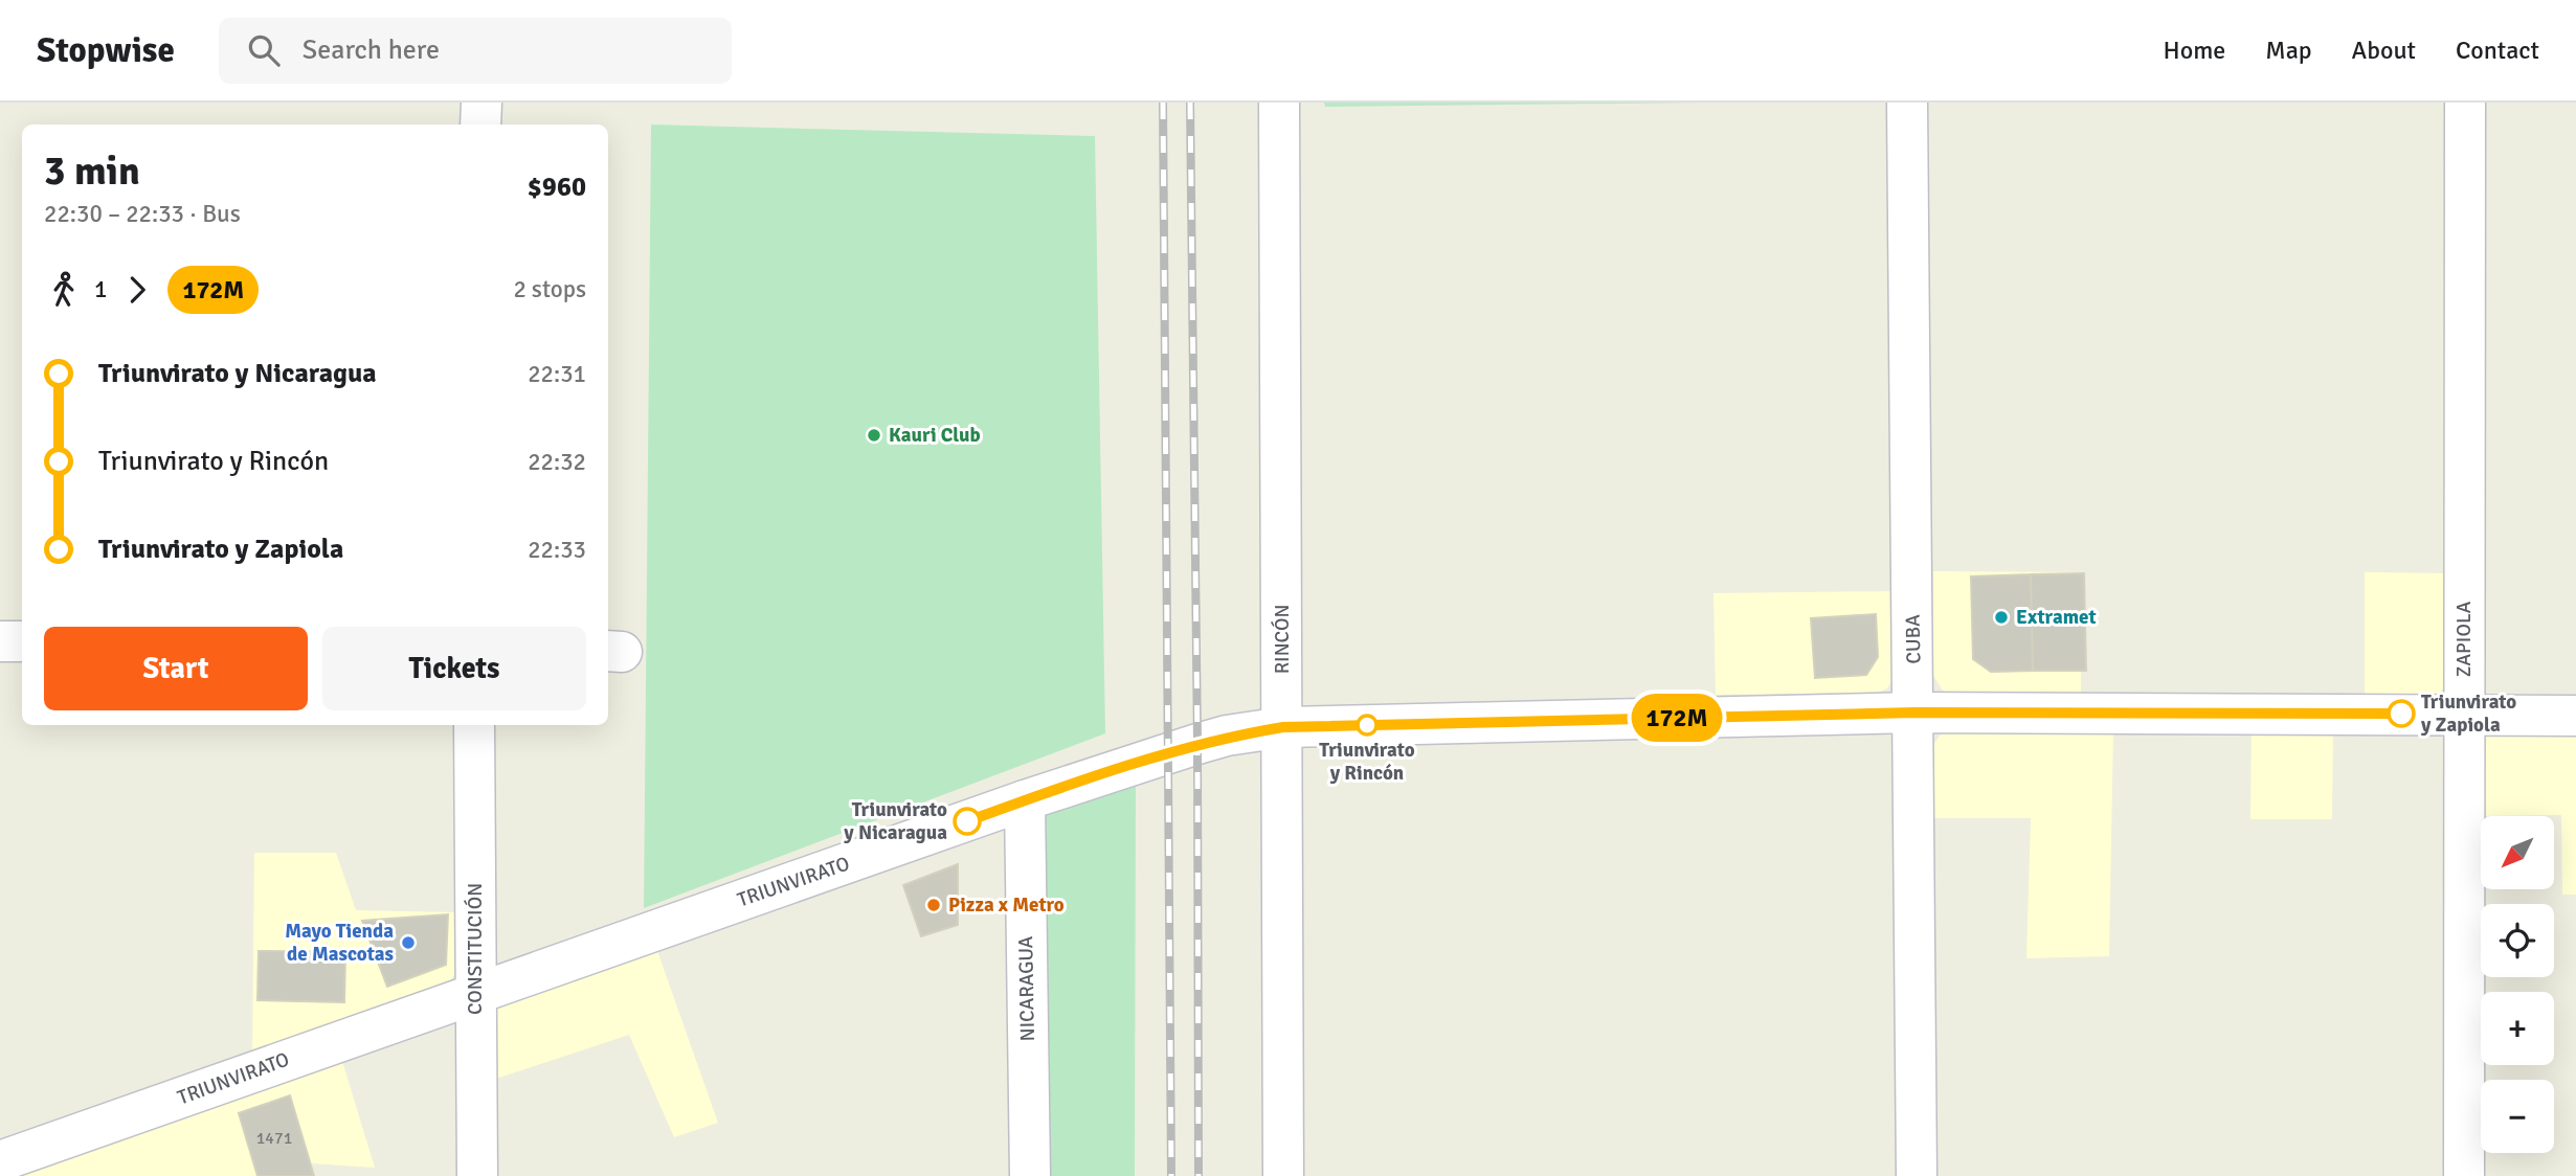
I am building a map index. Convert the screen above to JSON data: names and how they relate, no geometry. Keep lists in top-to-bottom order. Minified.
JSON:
{"streets":{"street":["RINCÓN","CUBA","ZAPIOLA","TRIUNVIRATO","CONSTITUCIÓN","NICARAGUA"]},"crossings":[["RINCÓN","TRIUNVIRATO"],["CUBA","TRIUNVIRATO"],["ZAPIOLA","TRIUNVIRATO"],["TRIUNVIRATO","CONSTITUCIÓN"],["TRIUNVIRATO","NICARAGUA"]],"places":["Kauri Club","Extramet","Triunvirato y Zapiola","Triunvirato y Rincón","Triunvirato y Nicaragua","Pizza x Metro","Mayo Tienda de Mascotas"],"lines":["bus line 172M"],"house_numbers":["1471"],"north":"bottom left","page":{"header":"Stopwise","search":"Search here","nav":["Home","Map","About","Contact"],"on_map":"172M","heading":["3 min","22:30 – 22:33 · Bus","$960"],"legs":["1","172M","2 stops"],"list":[{"name":"Triunvirato y Nicaragua","value":"22:31"},{"name":"Triunvirato y Rincón","value":"22:32"},{"name":"Triunvirato y Zapiola","value":"22:33"}],"buttons":["Start","Tickets"],"map_buttons":["+","−"]}}
